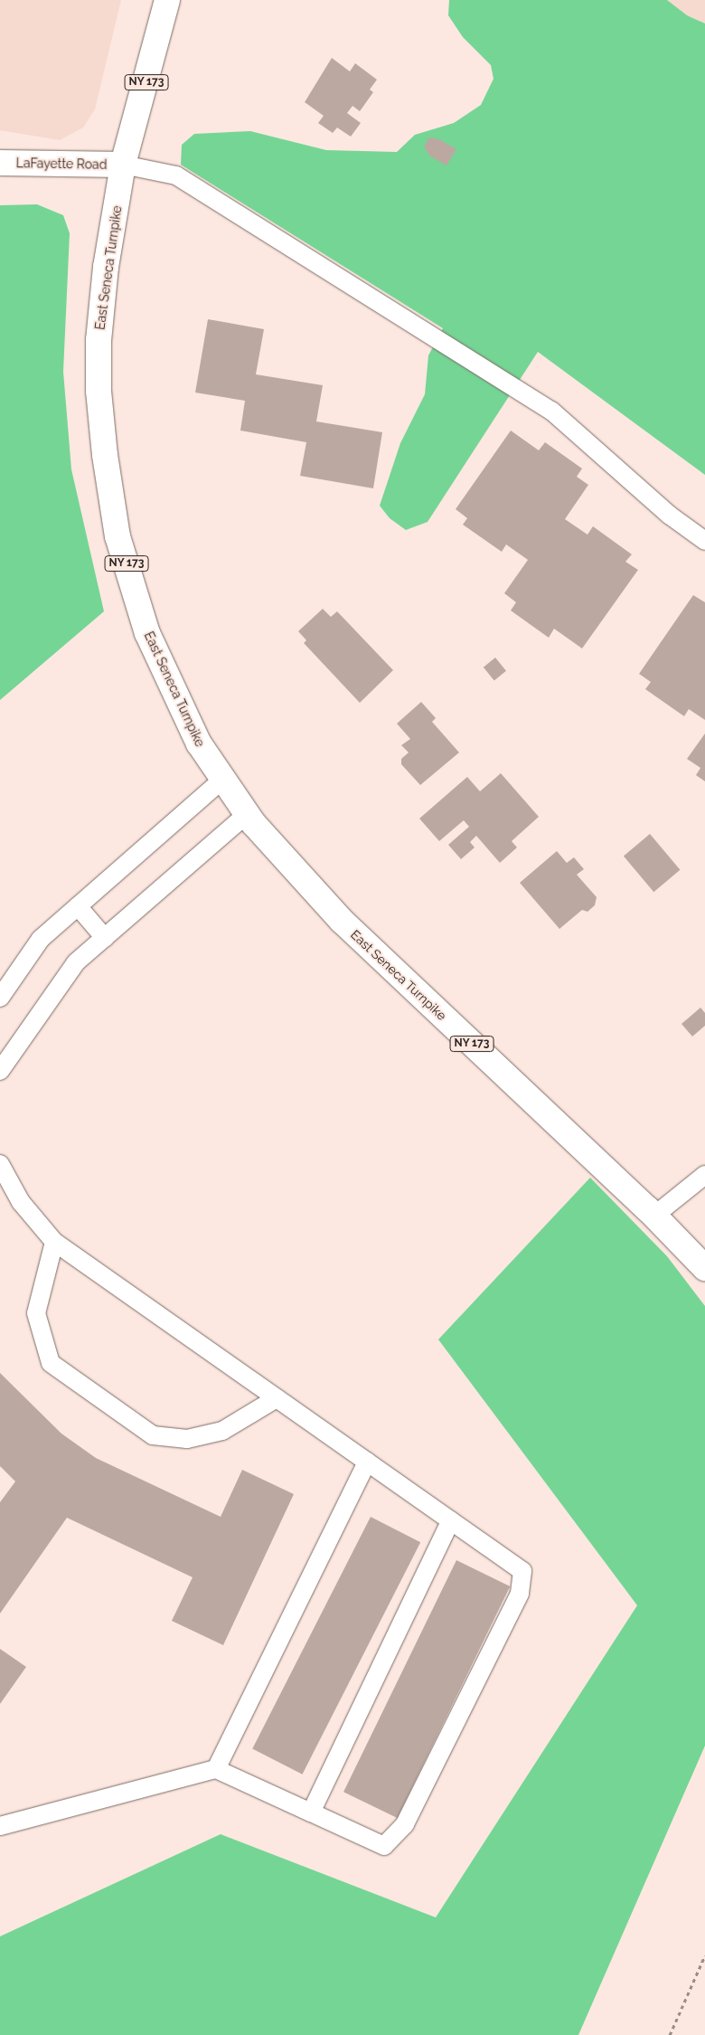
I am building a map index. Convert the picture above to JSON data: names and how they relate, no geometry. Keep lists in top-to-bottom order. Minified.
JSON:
{"streets":{"main road":["NY 173","LaFayette Road","East Seneca Turnpike"]},"crossings":[["LaFayette Road","East Seneca Turnpike"]]}
